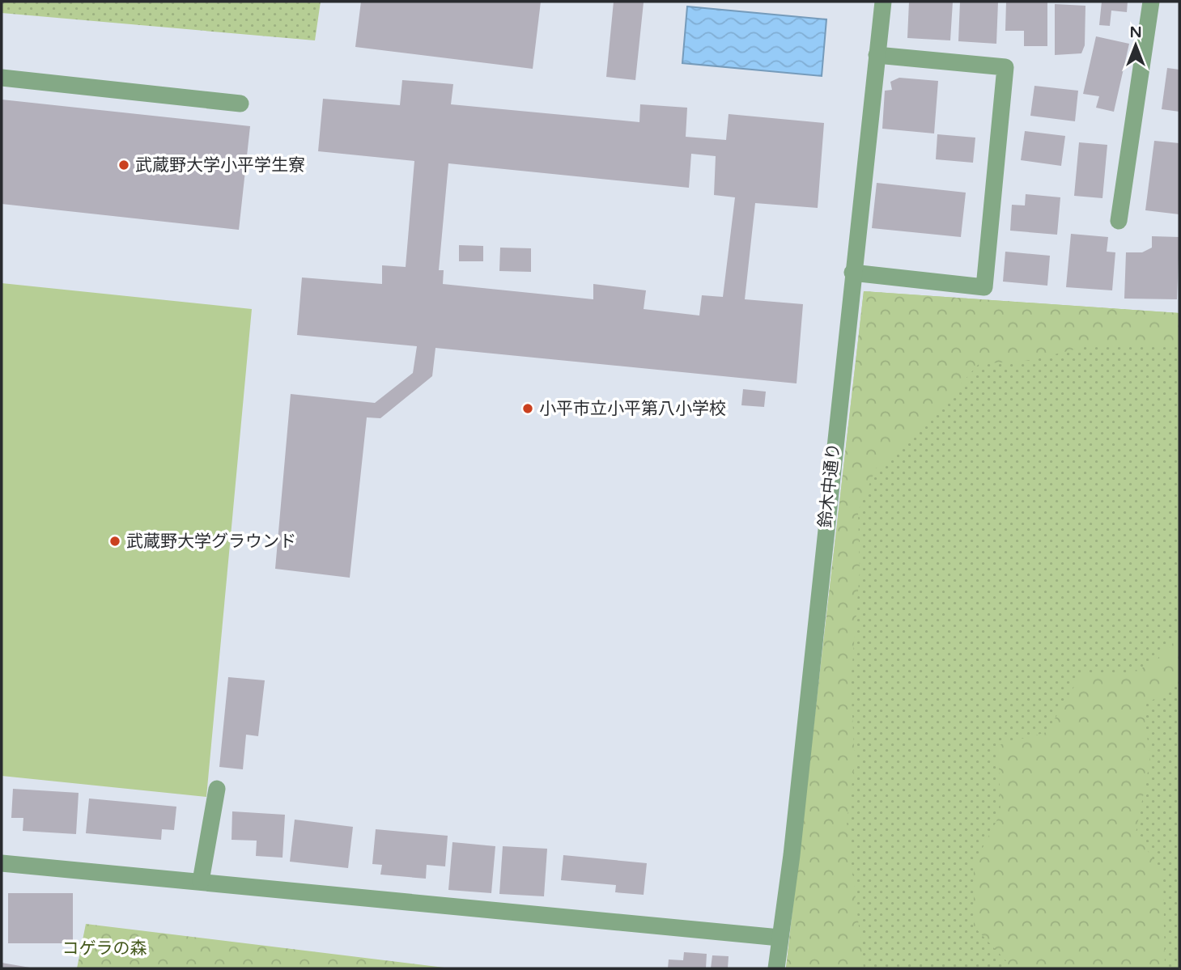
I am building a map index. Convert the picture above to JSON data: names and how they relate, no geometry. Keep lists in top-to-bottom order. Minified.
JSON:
{"streets":{"street":["鈴木中通り"]},"parks":["コゲラの森"],"places":["武蔵野大学小平学生寮","小平市立小平第八小学校","武蔵野大学グラウンド"],"north":"top"}
